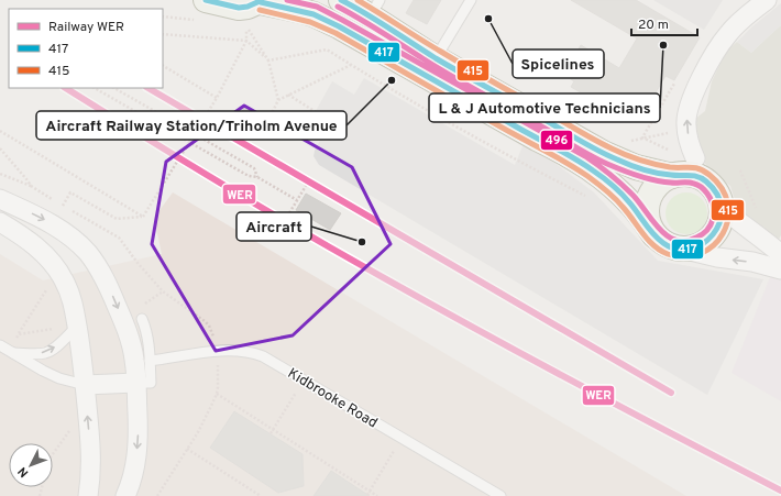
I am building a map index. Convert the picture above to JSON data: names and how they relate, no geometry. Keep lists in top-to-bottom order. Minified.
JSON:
{"streets":{"lane":["Kidbrooke Road"]},"places":["Spicelines","L & J Automotive Technicians","Aircraft Railway Station/Triholm Avenue","Aircraft"],"lines":["transit line 417","transit line 415","transit line 496","rail line WER"],"legend":["Railway WER","417","415"],"scale_bar":"20 m","north":"bottom left"}
